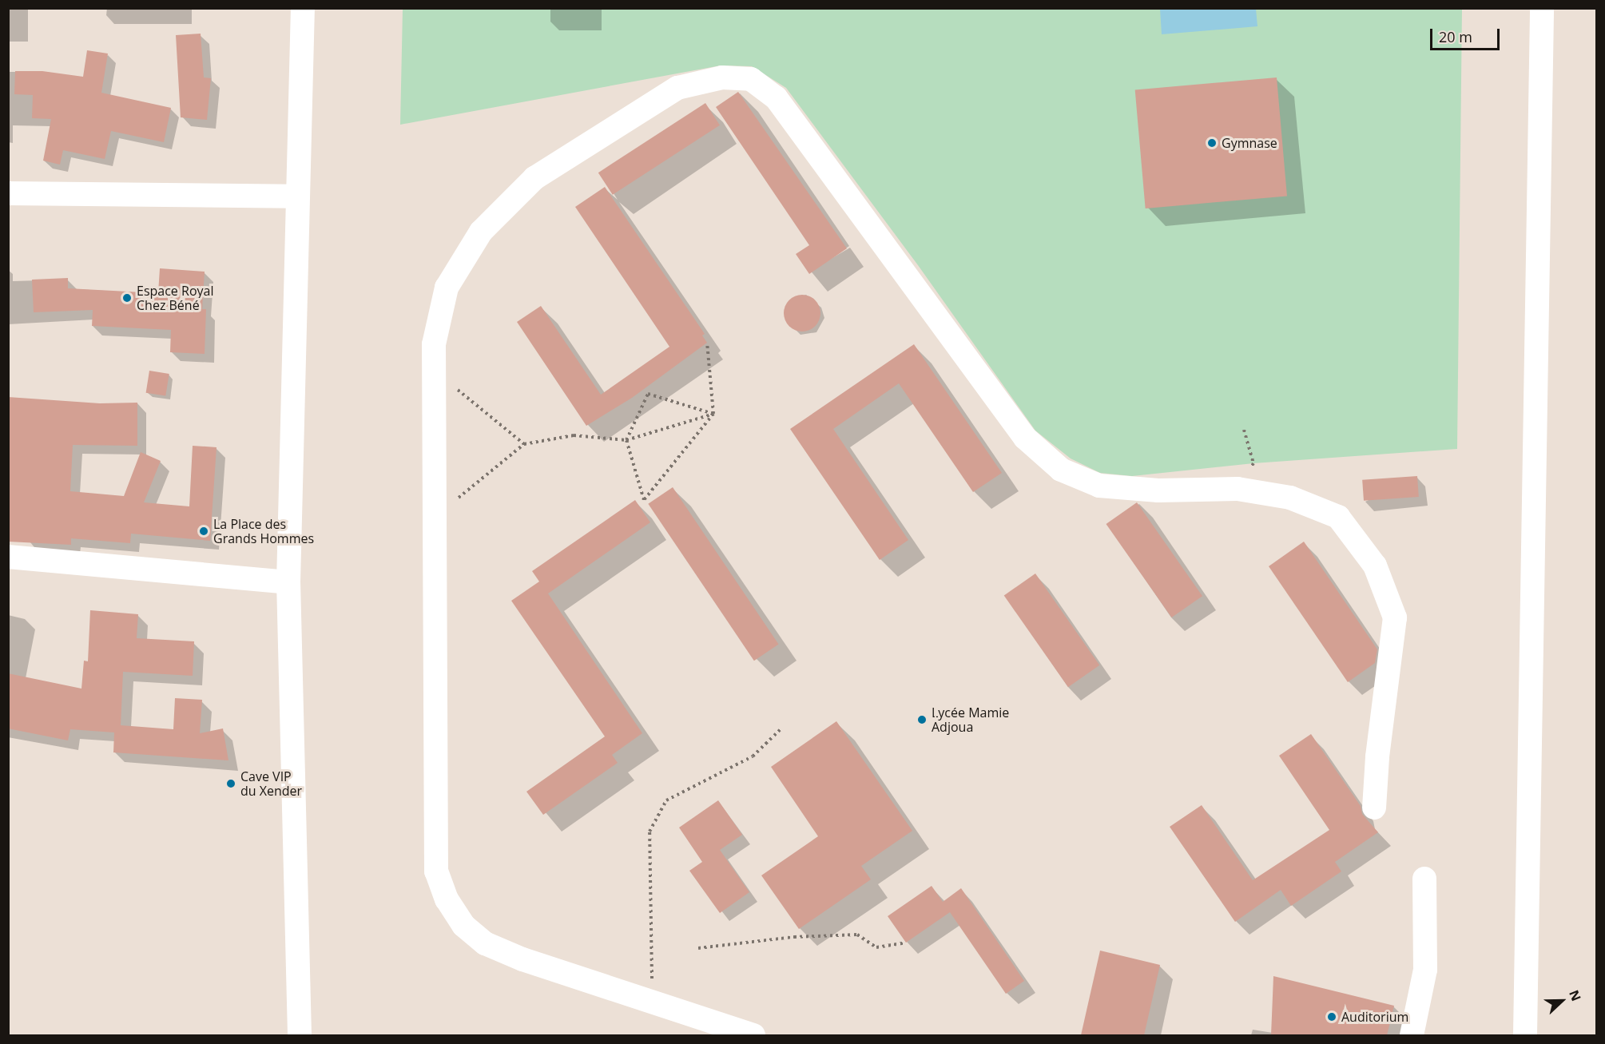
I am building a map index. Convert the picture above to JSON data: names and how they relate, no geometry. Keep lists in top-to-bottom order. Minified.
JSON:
{"places":["Gymnase","Espace Royal Chez Béné","La Place des Grands Hommes","Lycée Mamie Adjoua","Cave VIP du Xender","Auditorium"],"scale_bar":"20 m","north":"right"}
